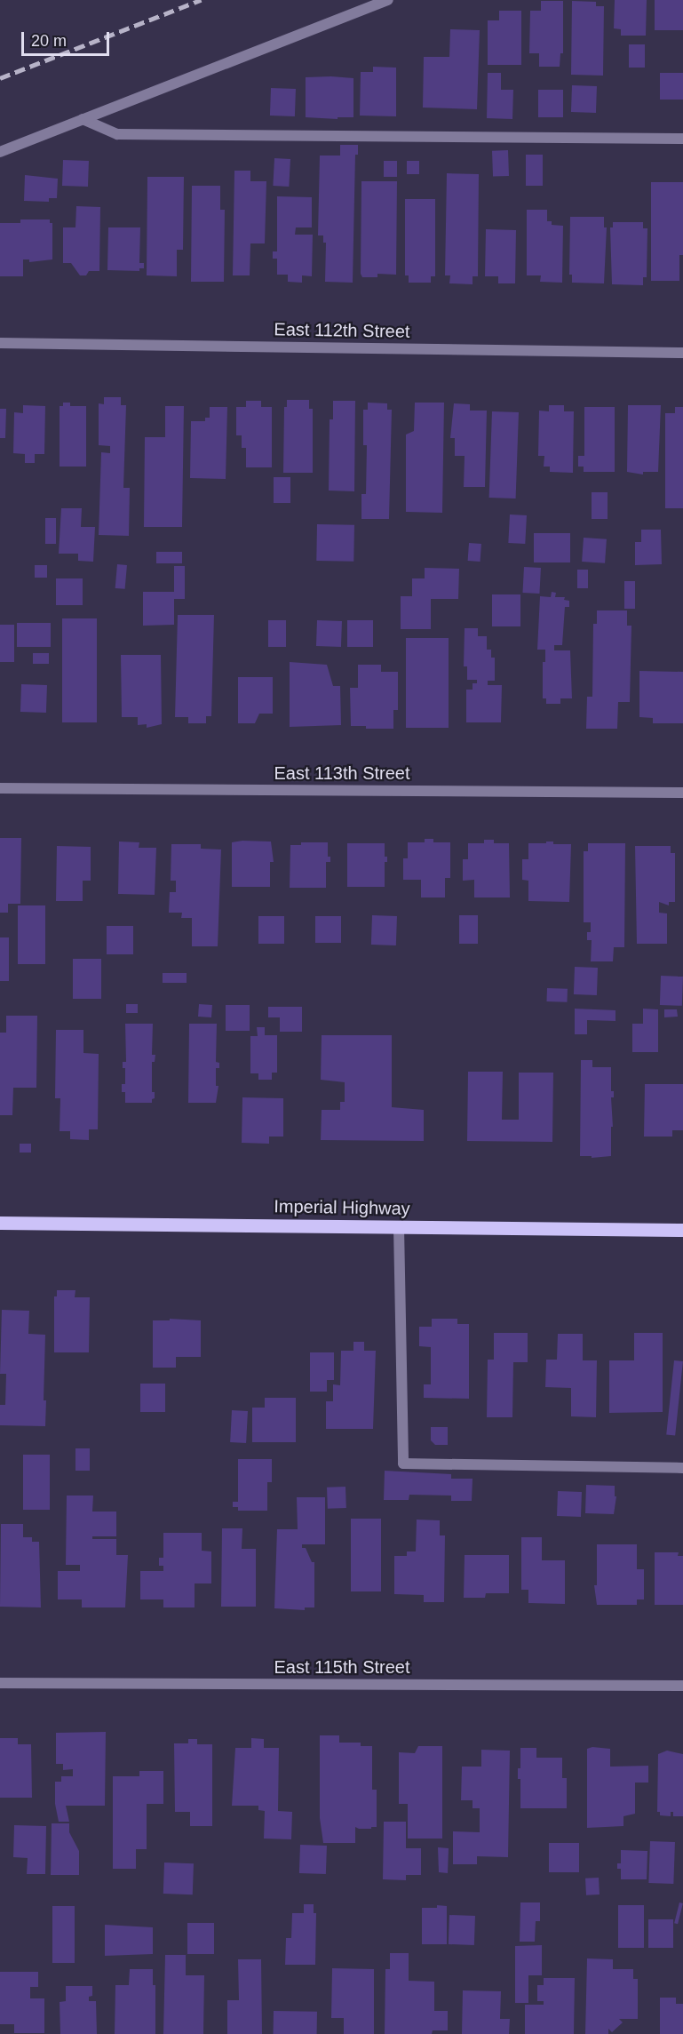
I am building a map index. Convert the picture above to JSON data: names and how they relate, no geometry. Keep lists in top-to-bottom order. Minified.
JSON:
{"streets":{"main road":["Imperial Highway"],"street":["East 112th Street","East 113th Street","East 115th Street"]},"scale_bar":"20 m"}
